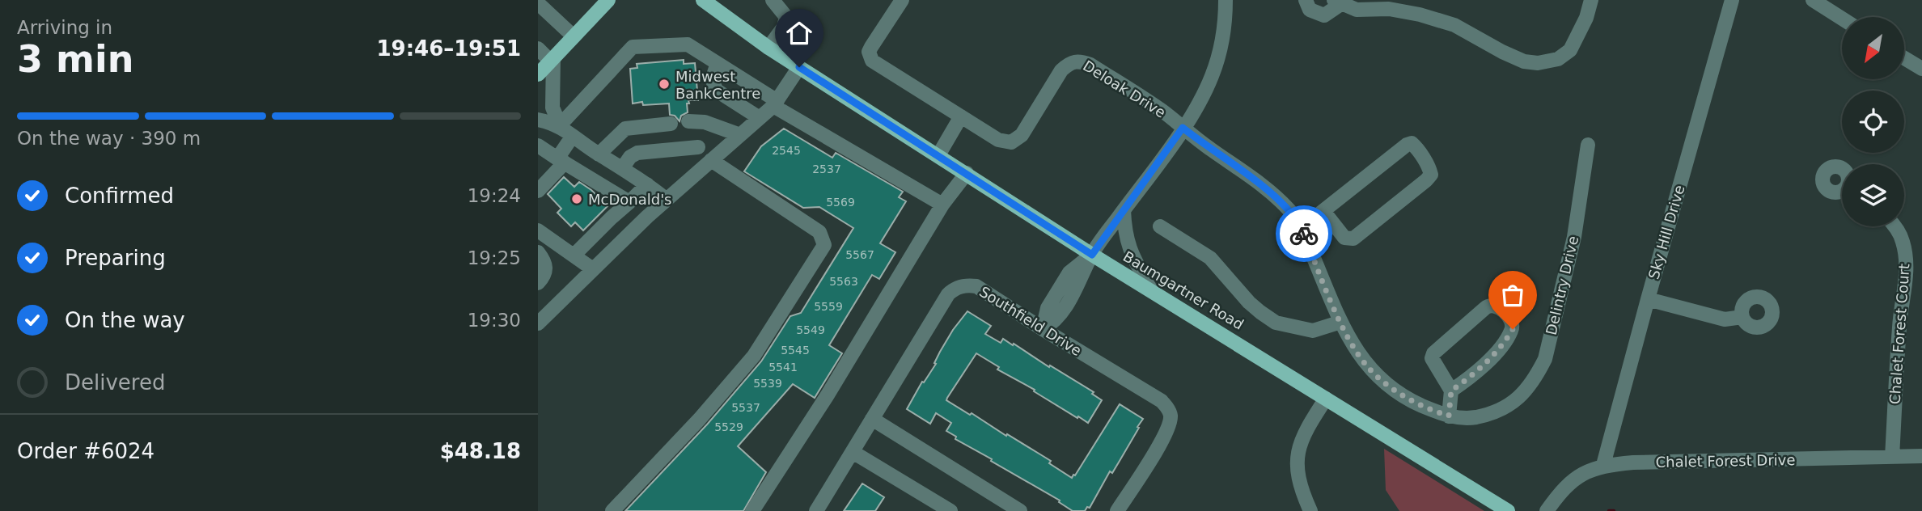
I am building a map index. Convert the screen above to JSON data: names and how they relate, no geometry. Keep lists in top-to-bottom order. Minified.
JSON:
{"streets":{"main road":["Baumgartner Road"],"street":["Deloak Drive","Sky Hill Drive","Delintry Drive","Southfield Drive","Chalet Forest Court","Chalet Forest Drive"]},"crossings":[["Deloak Drive","Delintry Drive"],["Sky Hill Drive","Chalet Forest Drive"],["Chalet Forest Court","Chalet Forest Drive"]],"places":["Midwest BankCentre","McDonald's"],"house_numbers":["2545","2537","5569","5567","5563","5559","5549","5545","5541","5539","5537","5529"],"north":"bottom left","page":{"heading":["3 min","Arriving in","19:46–19:51"],"panel":["Order #6024","$48.18"],"bar":"On the way · 390 m","list":[["Confirmed","19:24"],["Preparing","19:25"],["On the way","19:30"],"Delivered"]}}
